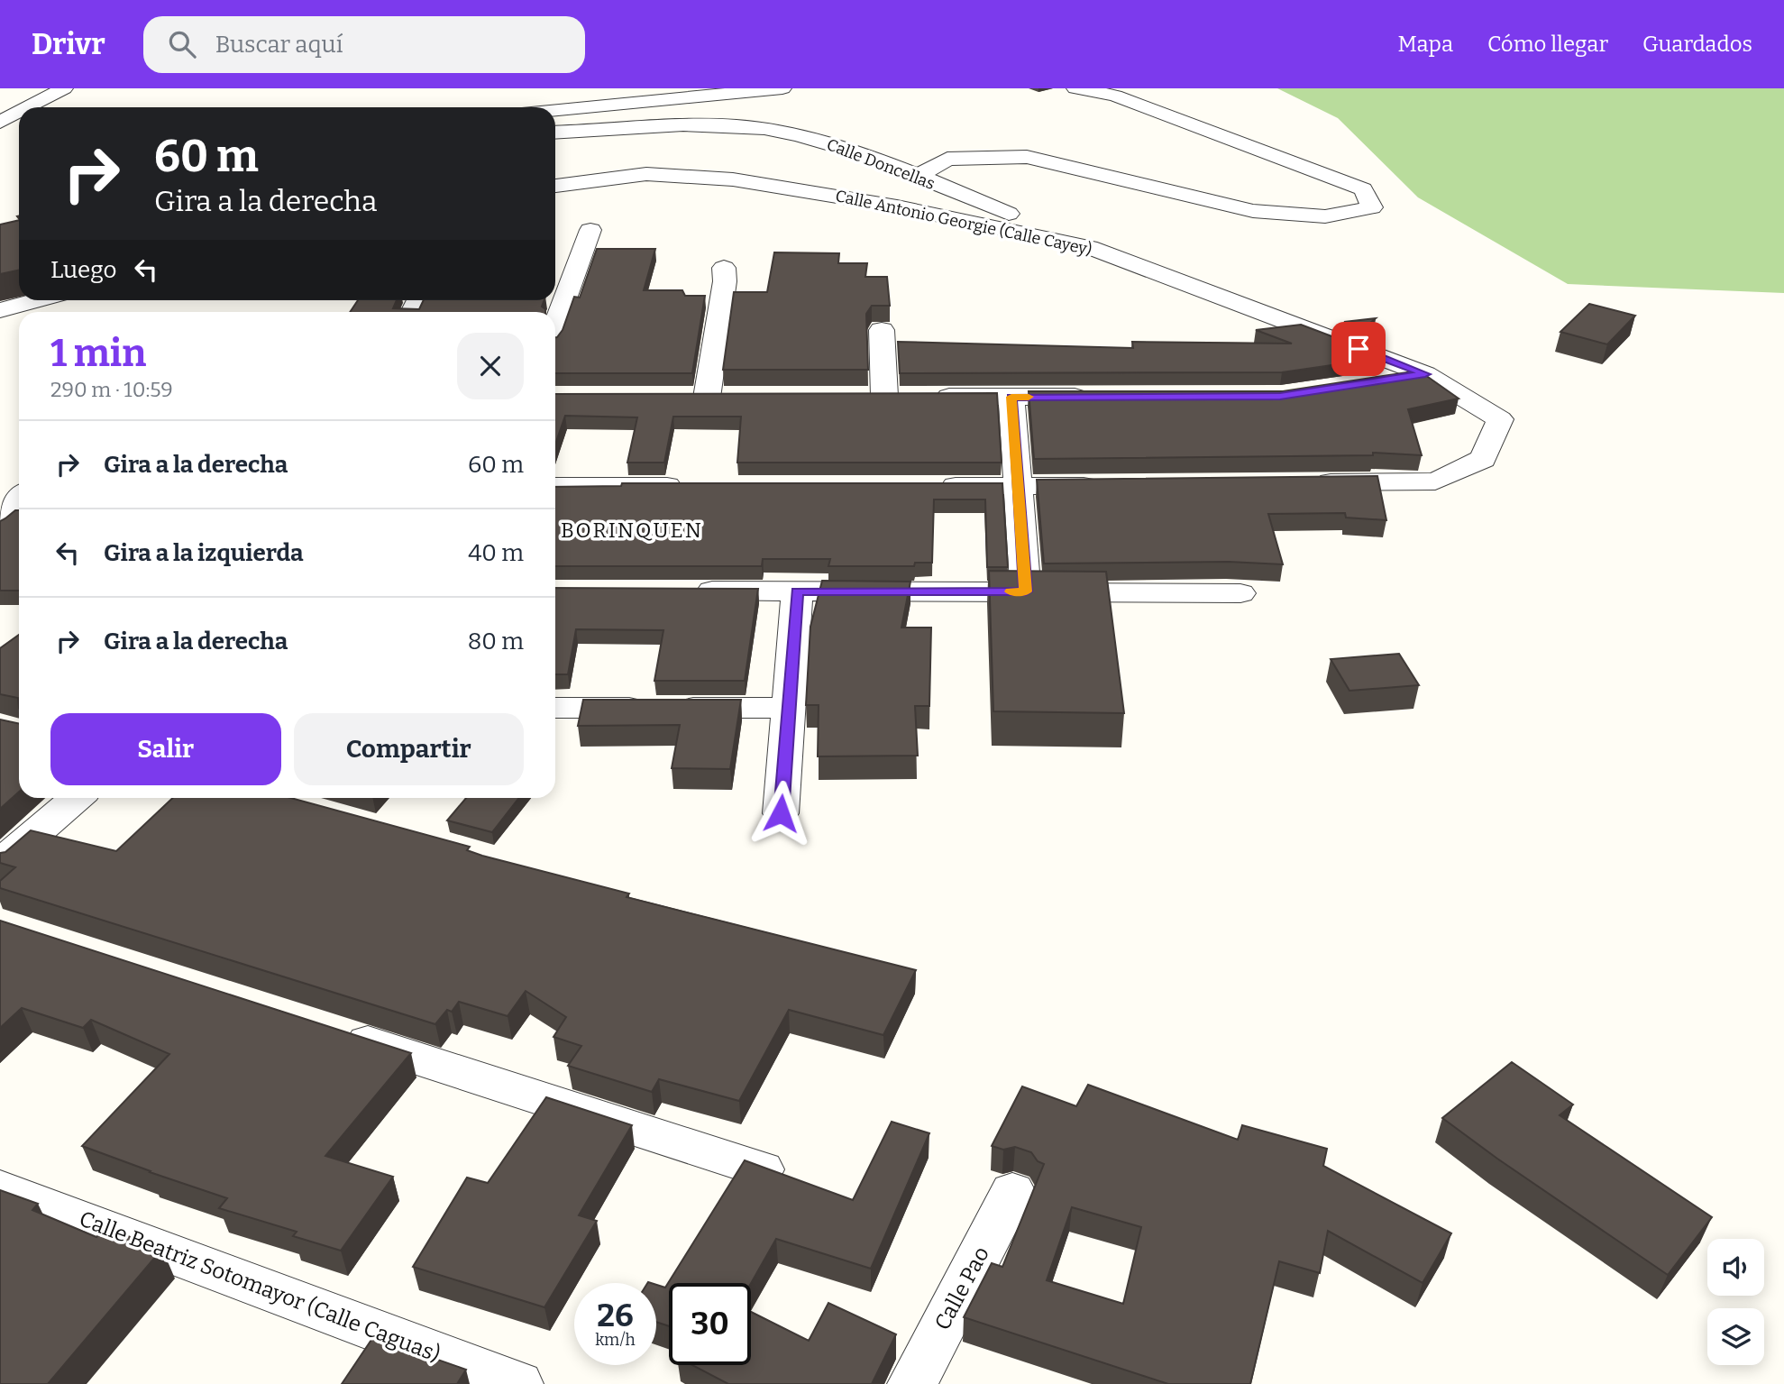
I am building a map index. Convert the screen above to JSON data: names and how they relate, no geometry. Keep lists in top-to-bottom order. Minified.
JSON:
{"streets":{"street":["Calle Doncellas","Calle Antonio Georgie (Calle Cayey)","Calle Beatriz Sotomayor (Calle Caguas)","Calle Pao"]},"crossings":[["Calle Doncellas","Calle Antonio Georgie (Calle Cayey)"]],"districts":["BORINQUEN"],"page":{"header":"Drivr","search":"Buscar aquí","nav":["Mapa","Cómo llegar","Guardados"],"turn":["60 m","Gira a la derecha"],"then":"Luego","heading":["1 min","290 m · 10:59"],"list":[{"name":"Gira a la derecha","value":"60 m"},{"name":"Gira a la izquierda","value":"40 m"},{"name":"Gira a la derecha","value":"80 m"}],"buttons":["Salir","Compartir"],"speed":"26 km/h","limit":"30"}}
